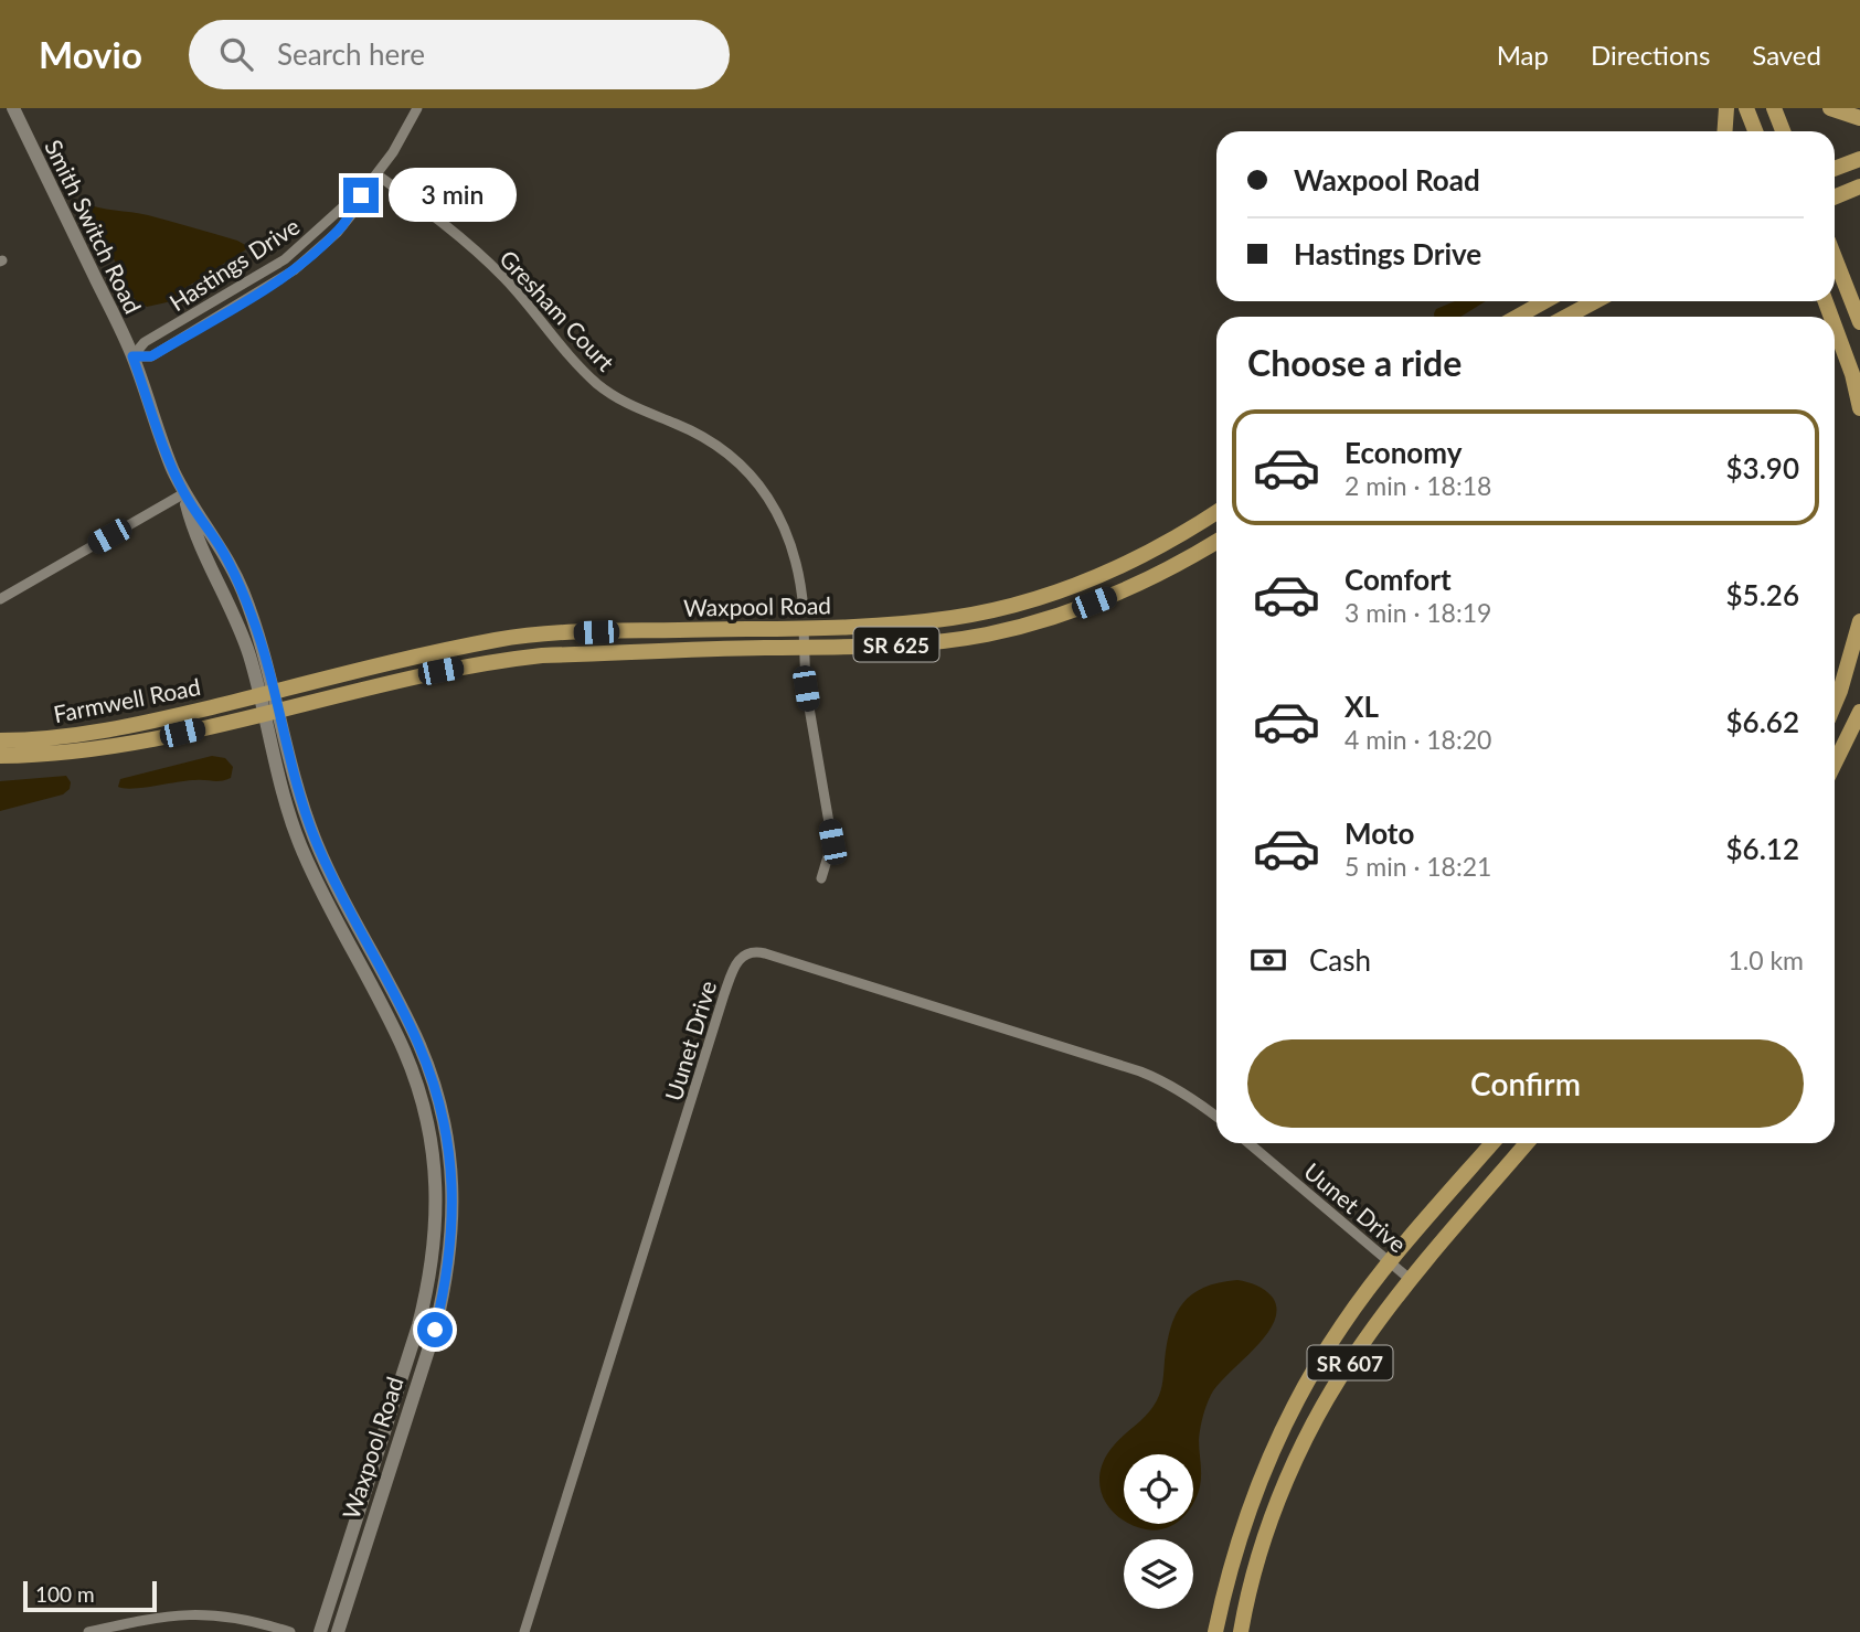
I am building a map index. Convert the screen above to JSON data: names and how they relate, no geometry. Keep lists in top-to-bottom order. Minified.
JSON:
{"streets":{"main road":["Smith Switch Road","Waxpool Road","SR 625","Farmwell Road","SR 607"],"street":["Hastings Drive","Gresham Court","Uunet Drive"]},"crossings":[["Smith Switch Road","Hastings Drive"],["Smith Switch Road","Waxpool Road"],["Smith Switch Road","Farmwell Road"],["Hastings Drive","Gresham Court"],["Gresham Court","Waxpool Road"],["Waxpool Road","Farmwell Road"],["Uunet Drive","SR 607"]],"scale_bar":"100 m","page":{"header":"Movio","search":"Search here","nav":["Map","Directions","Saved"],"banner":["Waxpool Road","Hastings Drive"],"bubble":"3 min","heading":"Choose a ride","list":[{"name":"Economy","note":"2 min · 18:18","value":"$3.90"},{"name":"Comfort","note":"3 min · 18:19","value":"$5.26"},{"name":"XL","note":"4 min · 18:20","value":"$6.62"},{"name":"Moto","note":"5 min · 18:21","value":"$6.12"}],"pay":["Cash","1.0 km"],"buttons":"Confirm","scale":"100 m"}}
